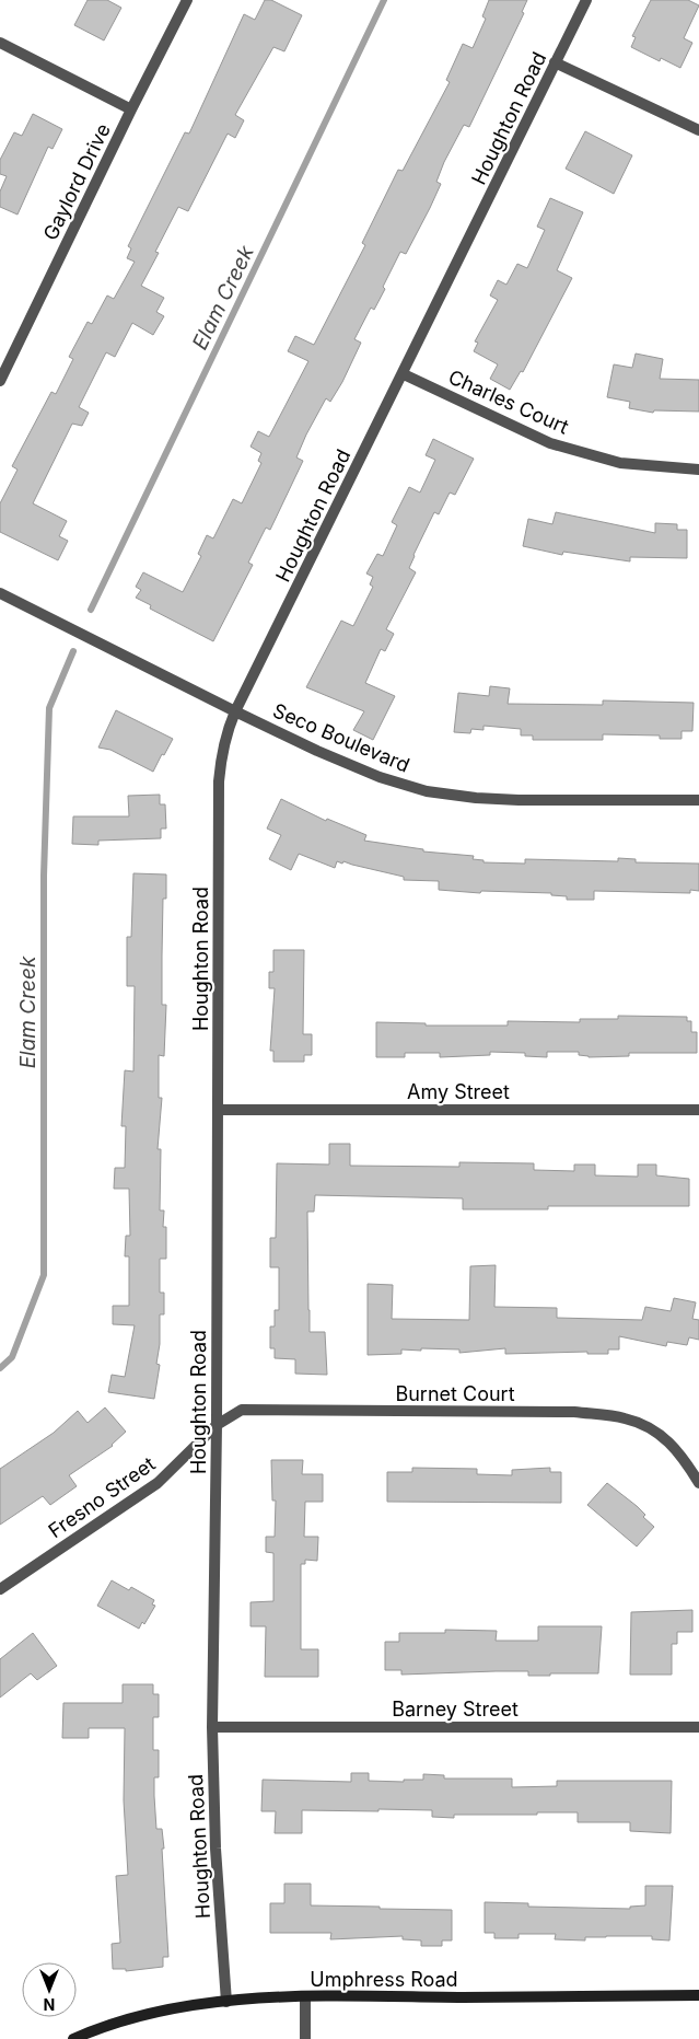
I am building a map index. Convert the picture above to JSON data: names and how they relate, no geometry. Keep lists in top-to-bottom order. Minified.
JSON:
{"streets":{"street":["Houghton Road","Gaylord Drive","Charles Court","Seco Boulevard","Amy Street","Burnet Court","Fresno Street","Barney Street","Umphress Road"]},"crossings":[["Houghton Road","Charles Court"],["Houghton Road","Seco Boulevard"],["Houghton Road","Amy Street"],["Houghton Road","Burnet Court"],["Houghton Road","Fresno Street"],["Houghton Road","Barney Street"],["Houghton Road","Umphress Road"],["Burnet Court","Fresno Street"]],"water":["Elam Creek"],"north":"bottom"}
